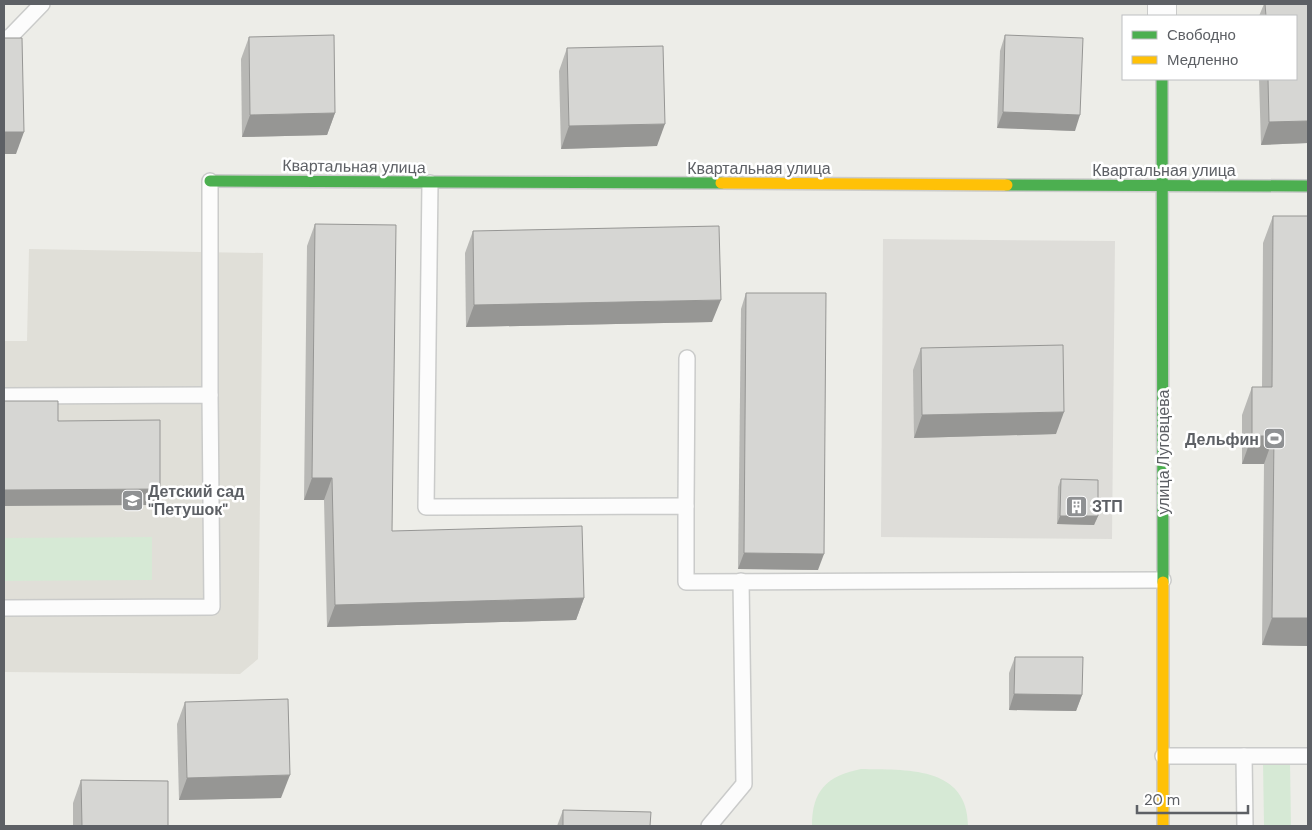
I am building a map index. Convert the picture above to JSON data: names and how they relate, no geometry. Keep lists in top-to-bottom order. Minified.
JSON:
{"streets":{"street":["Квартальная улица","улица Луговцева"]},"crossings":[["Квартальная улица","улица Луговцева"]],"places":{"sports":["Дельфин"],"school or university":["Детский сад \"Петушок\""],"building":["ЗТП"]},"legend":["Свободно","Медленно"],"scale_bar":"20 m"}
